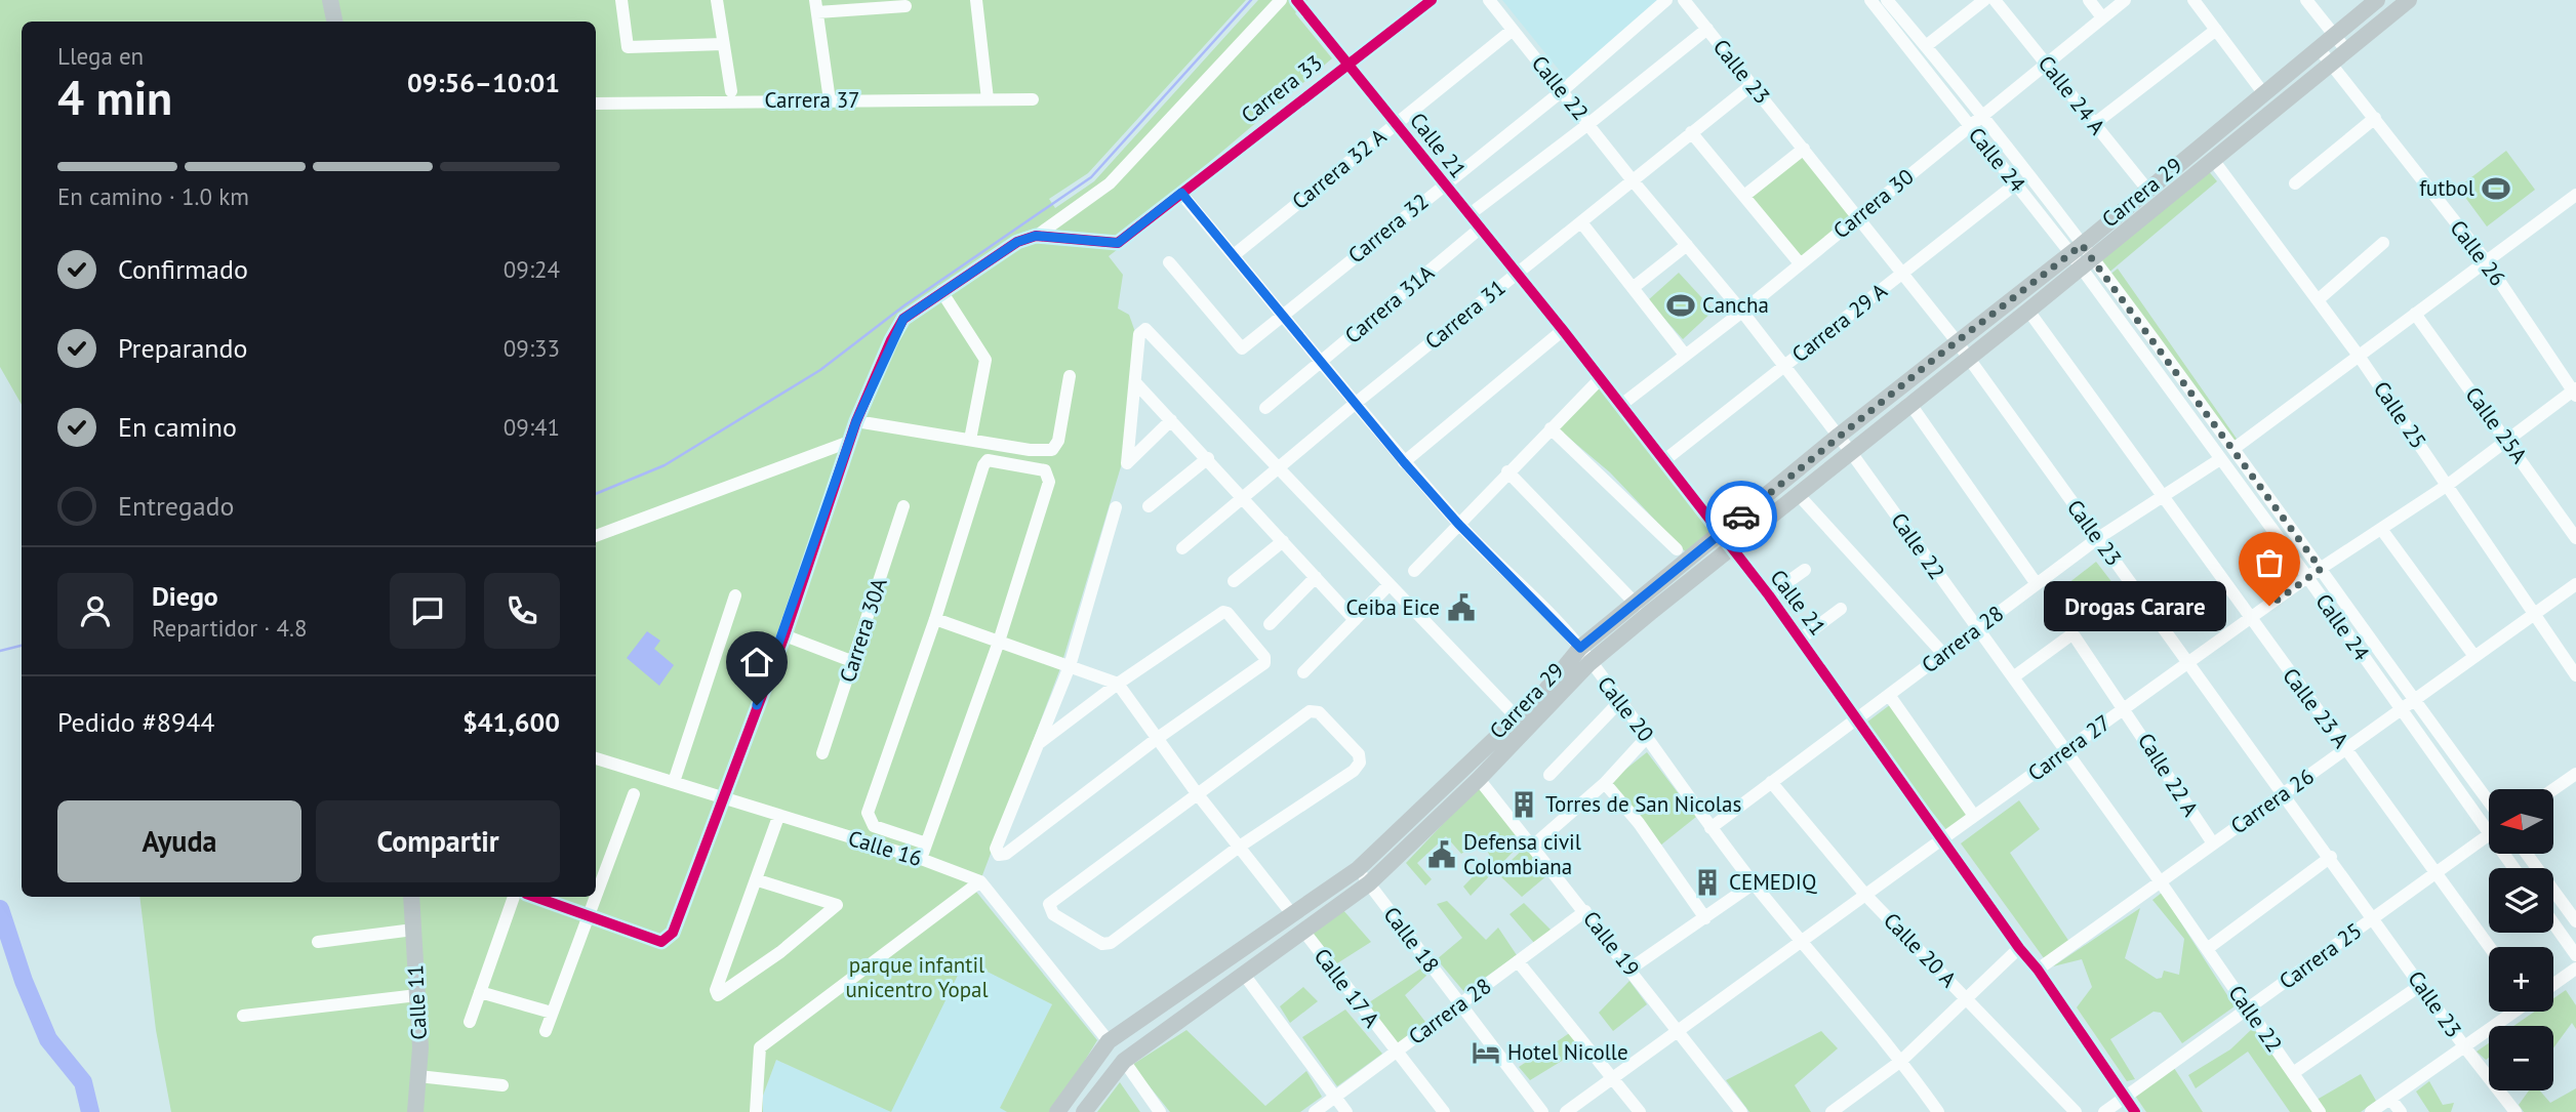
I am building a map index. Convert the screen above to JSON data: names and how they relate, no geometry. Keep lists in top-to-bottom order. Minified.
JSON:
{"streets":{"main road":["Carrera 29","Calle 11"],"street":["Calle 23","Calle 22","Carrera 33","Calle 24 A","Carrera 37","Calle 21","Calle 24","Carrera 32 A","Carrera 30","Carrera 32","Calle 26","Carrera 31A","Carrera 31","Carrera 29 A","Calle 25","Calle 25A","Carrera 30A","Carrera 28","Calle 23 A","Calle 20","Carrera 27","Calle 22 A","Carrera 26","Calle 16","Calle 18","Calle 19","Calle 20 A","Carrera 25","Calle 17 A"]},"crossings":[["Calle 23","Carrera 29"],["Calle 23","Carrera 30"],["Calle 23","Carrera 31"],["Calle 23","Carrera 29 A"],["Calle 23","Carrera 28"],["Calle 23","Carrera 27"],["Calle 23","Carrera 26"],["Calle 23","Carrera 25"],["Calle 22","Carrera 32 A"],["Calle 22","Carrera 29"],["Calle 22","Carrera 30"],["Calle 22","Carrera 32"],["Calle 22","Carrera 31"],["Calle 22","Carrera 29 A"],["Calle 22","Carrera 28"],["Calle 22","Carrera 27"],["Calle 22","Calle 22 A"],["Calle 22","Carrera 26"],["Calle 22","Carrera 25"],["Carrera 33","Calle 21"],["Carrera 33","Calle 20"],["Calle 24 A","Carrera 29"],["Calle 24 A","Carrera 30"],["Calle 21","Carrera 32 A"],["Calle 21","Carrera 29"],["Calle 21","Carrera 30"],["Calle 21","Carrera 32"],["Calle 21","Carrera 31A"],["Calle 21","Carrera 31"],["Calle 21","Carrera 29 A"],["Calle 21","Carrera 28"],["Calle 21","Carrera 27"],["Calle 21","Carrera 26"],["Calle 21","Carrera 25"],["Calle 24","Carrera 29"],["Calle 24","Carrera 30"],["Calle 24","Carrera 29 A"],["Calle 24","Carrera 28"],["Calle 24","Carrera 27"],["Calle 24","Carrera 26"],["Carrera 32 A","Calle 20"],["Carrera 29","Calle 26"],["Carrera 29","Calle 25"],["Carrera 29","Calle 23 A"],["Carrera 29","Calle 20"],["Carrera 29","Calle 18"],["Carrera 29","Calle 19"],["Carrera 29","Calle 17 A"],["Carrera 32","Calle 20"],["Calle 26","Carrera 27"],["Carrera 31A","Calle 20"],["Carrera 31","Calle 20"],["Calle 25","Carrera 27"],["Calle 25","Carrera 26"],["Calle 25A","Carrera 27"],["Carrera 28","Calle 23 A"],["Carrera 28","Calle 20"],["Carrera 28","Calle 18"],["Carrera 28","Calle 19"],["Carrera 28","Calle 20 A"],["Carrera 28","Calle 17 A"],["Calle 23 A","Carrera 27"],["Calle 23 A","Carrera 26"],["Calle 23 A","Carrera 25"],["Calle 20","Carrera 27"],["Carrera 27","Calle 22 A"],["Carrera 27","Calle 19"],["Carrera 27","Calle 20 A"],["Calle 22 A","Carrera 26"]],"parks":["parque infantil unicentro Yopal"],"places":{"sports":["futbol","Cancha"],"other":["Drogas Carare"],"public building":["Ceiba Eice","Defensa civil Colombiana"],"building":["Torres de San Nicolas","CEMEDIQ"],"hotel":["Hotel Nicolle"]},"north":"left","page":{"heading":["4 min","Llega en","09:56–10:01"],"panel":["Diego","Repartidor · 4.8","Pedido #8944","$41,600"],"bar":"En camino · 1.0 km","list":[["Confirmado","09:24"],["Preparando","09:33"],["En camino","09:41"],"Entregado"],"bubble":"Drogas Carare","buttons":["Ayuda","Compartir"],"map_buttons":["+","−"]}}
